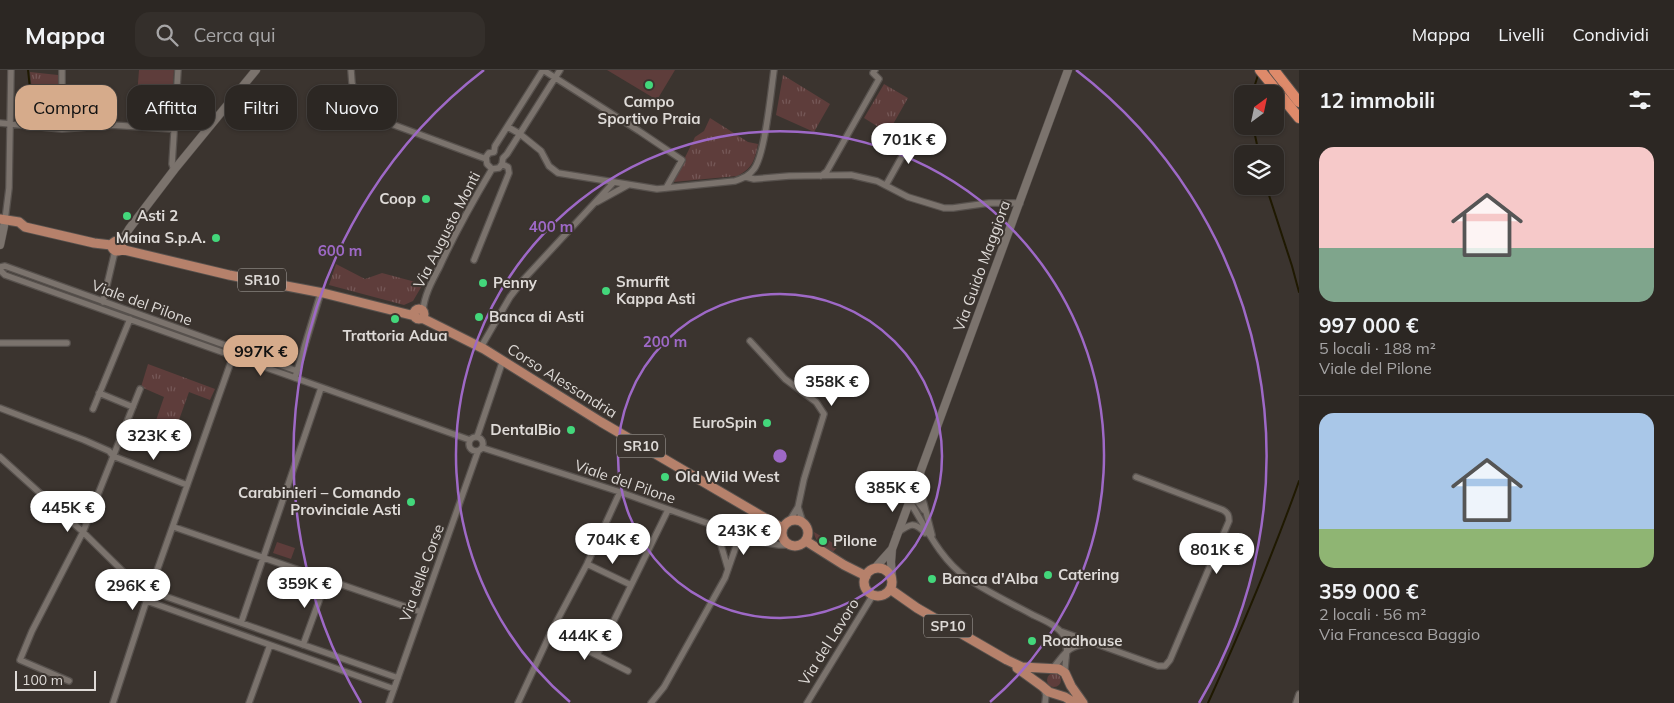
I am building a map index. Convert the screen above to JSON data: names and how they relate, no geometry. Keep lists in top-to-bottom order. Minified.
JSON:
{"streets":{"main road":["SR10","Corso Alessandria","SP10"],"street":["Via Augusto Monti","Via Guido Maggiora","Viale del Pilone","Via delle Corse","Via del Lavoro"]},"crossings":[["Via Augusto Monti","SR10"],["Via Augusto Monti","Corso Alessandria"],["Via Guido Maggiora","SP10"],["Via Guido Maggiora","Via del Lavoro"],["SR10","Corso Alessandria"],["Viale del Pilone","Corso Alessandria"],["Viale del Pilone","Via delle Corse"],["SP10","Via del Lavoro"]],"places":["Campo Sportivo Praia","Coop","Asti 2","Maina S.p.A.","Penny","Smurfit Kappa Asti","Banca di Asti","Trattoria Adua","EuroSpin","DentalBio","Old Wild West","Carabinieri – Comando Provinciale Asti","Pilone","Catering","Banca d'Alba","Roadhouse"],"scale_bar":"100 m","north":"top right","page":{"header":"Mappa","search":"Cerca qui","nav":["Mappa","Livelli","Condividi"],"heading":"12 immobili","chip":["Compra","Affitta","Filtri","Nuovo"],"price":["701K €","997K €","358K €","323K €","385K €","445K €","243K €","704K €","801K €","359K €","296K €","444K €"],"list":[{"name":"997 000 €","note":"5 locali · 188 m² · Viale del Pilone"},{"name":"359 000 €","note":"2 locali · 56 m² · Via Francesca Baggio"}],"scale":"100 m"},"rings":["400 m","600 m","200 m"]}
